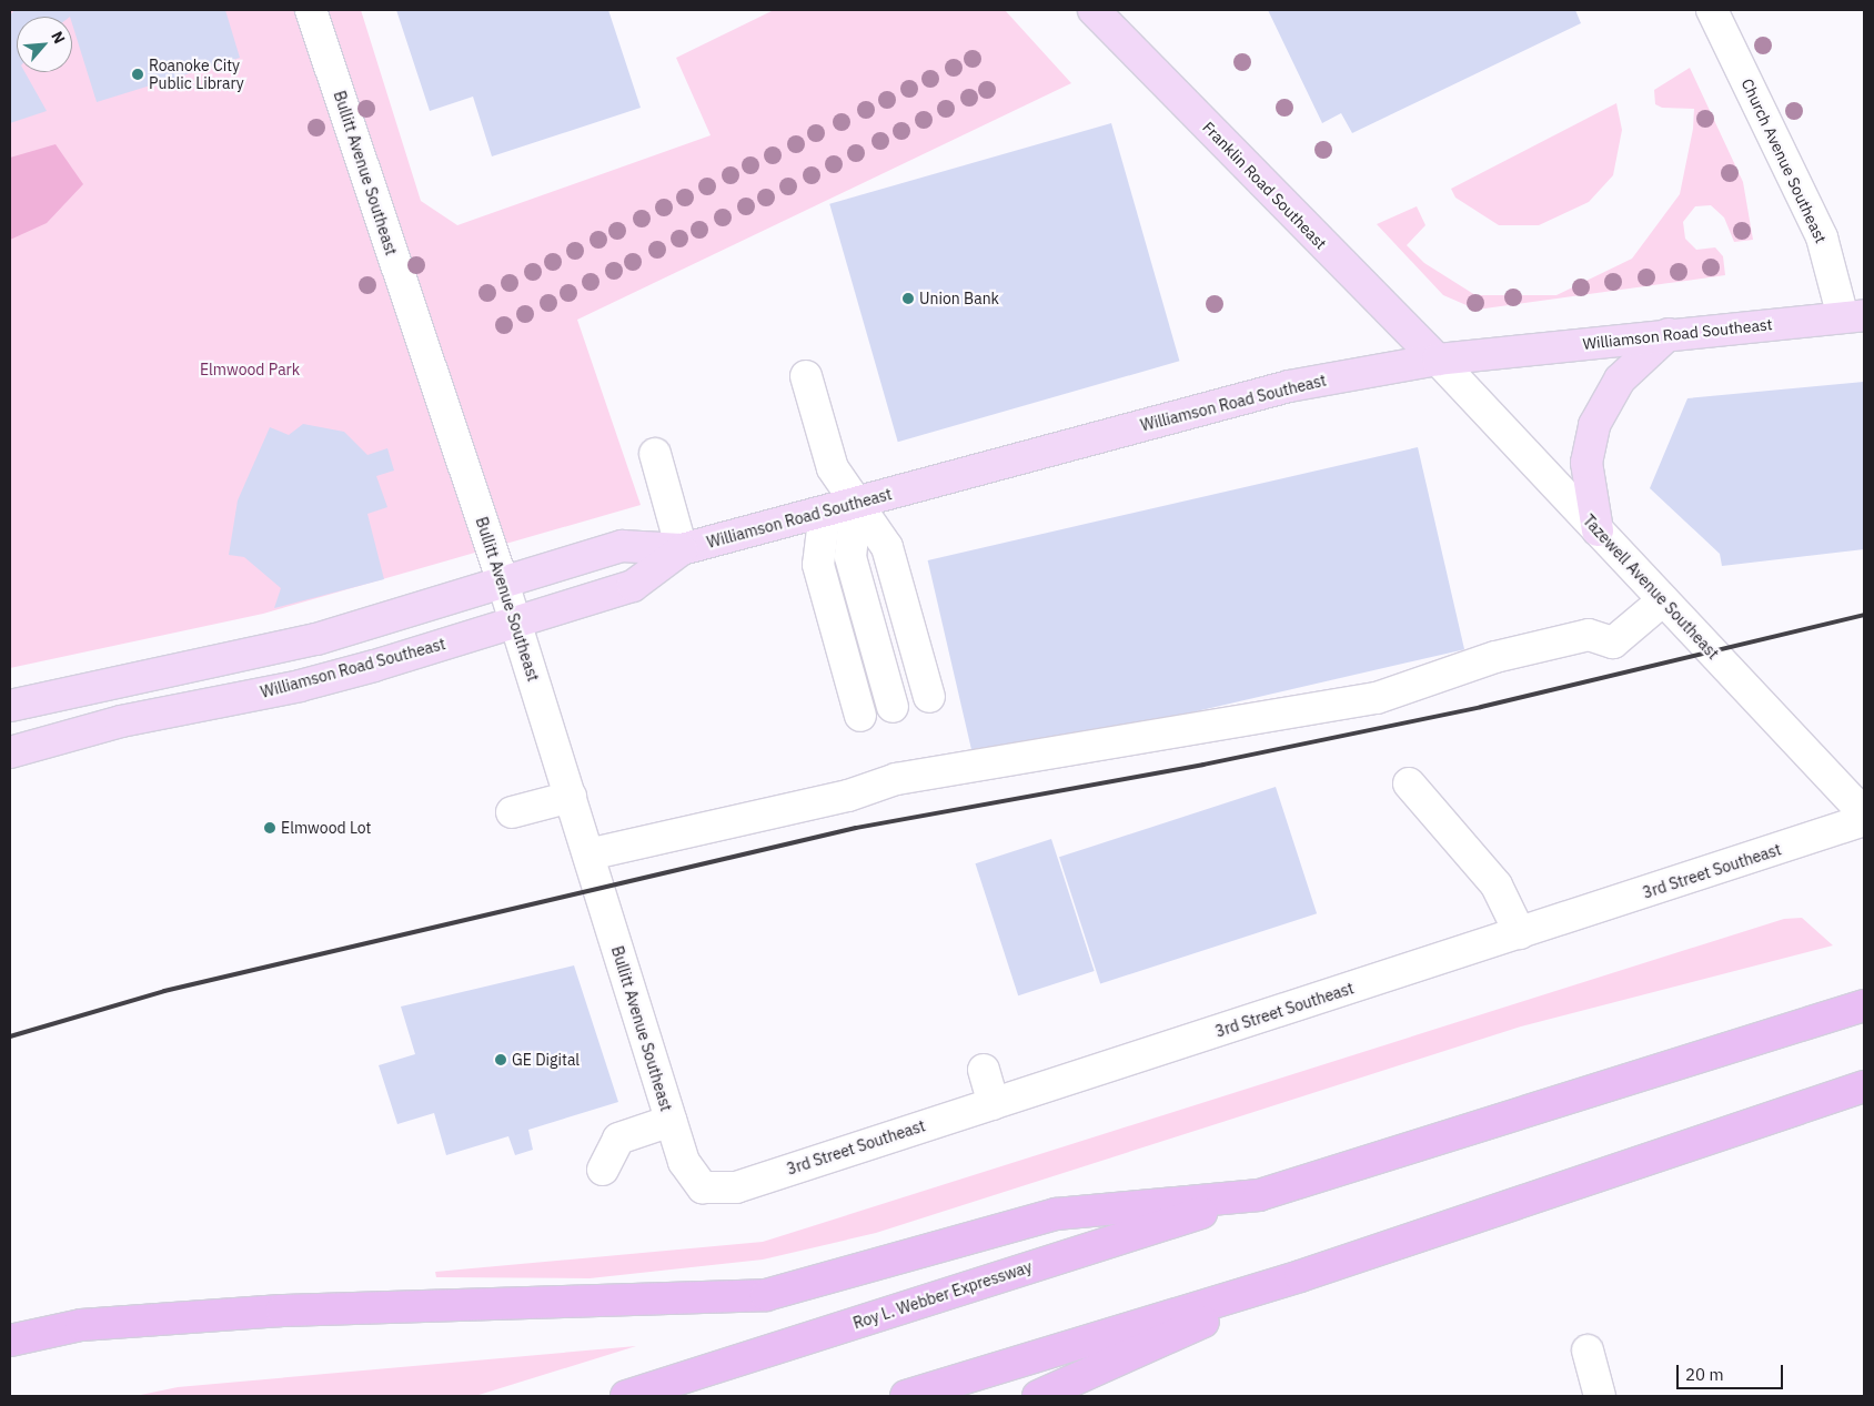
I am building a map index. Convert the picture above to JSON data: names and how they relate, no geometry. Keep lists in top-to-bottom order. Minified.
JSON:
{"streets":{"highway":["Roy L. Webber Expressway"],"main road":["Franklin Road Southeast","Williamson Road Southeast"],"street":["Church Avenue Southeast","Bullitt Avenue Southeast","Tazewell Avenue Southeast","3rd Street Southeast"]},"crossings":[["Church Avenue Southeast","Williamson Road Southeast"],["Bullitt Avenue Southeast","Williamson Road Southeast"],["Bullitt Avenue Southeast","3rd Street Southeast"],["Franklin Road Southeast","Williamson Road Southeast"],["Franklin Road Southeast","Tazewell Avenue Southeast"],["Williamson Road Southeast","Tazewell Avenue Southeast"]],"parks":["Elmwood Park"],"places":["Roanoke City Public Library","Union Bank","Elmwood Lot","GE Digital"],"scale_bar":"20 m","north":"top right"}
